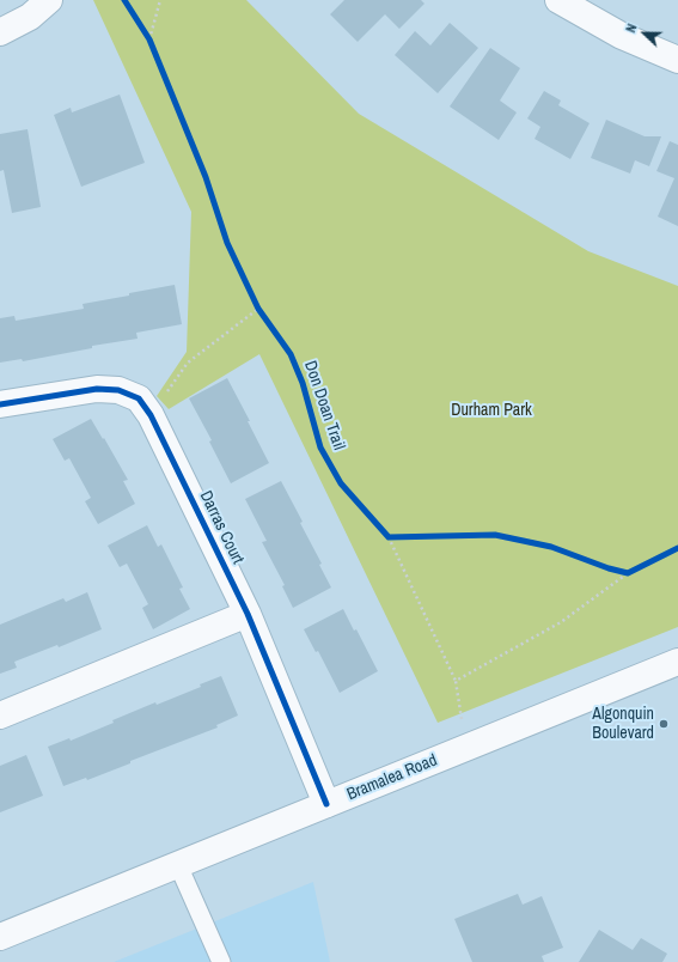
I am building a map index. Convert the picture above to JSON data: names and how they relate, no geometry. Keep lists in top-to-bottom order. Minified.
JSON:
{"streets":{"street":["Darras Court","Bramalea Road"],"cycle path":["Don Doan Trail"]},"crossings":[["Don Doan Trail","Bramalea Road"],["Darras Court","Bramalea Road"]],"parks":["Durham Park"],"places":["Algonquin Boulevard"],"north":"left"}
